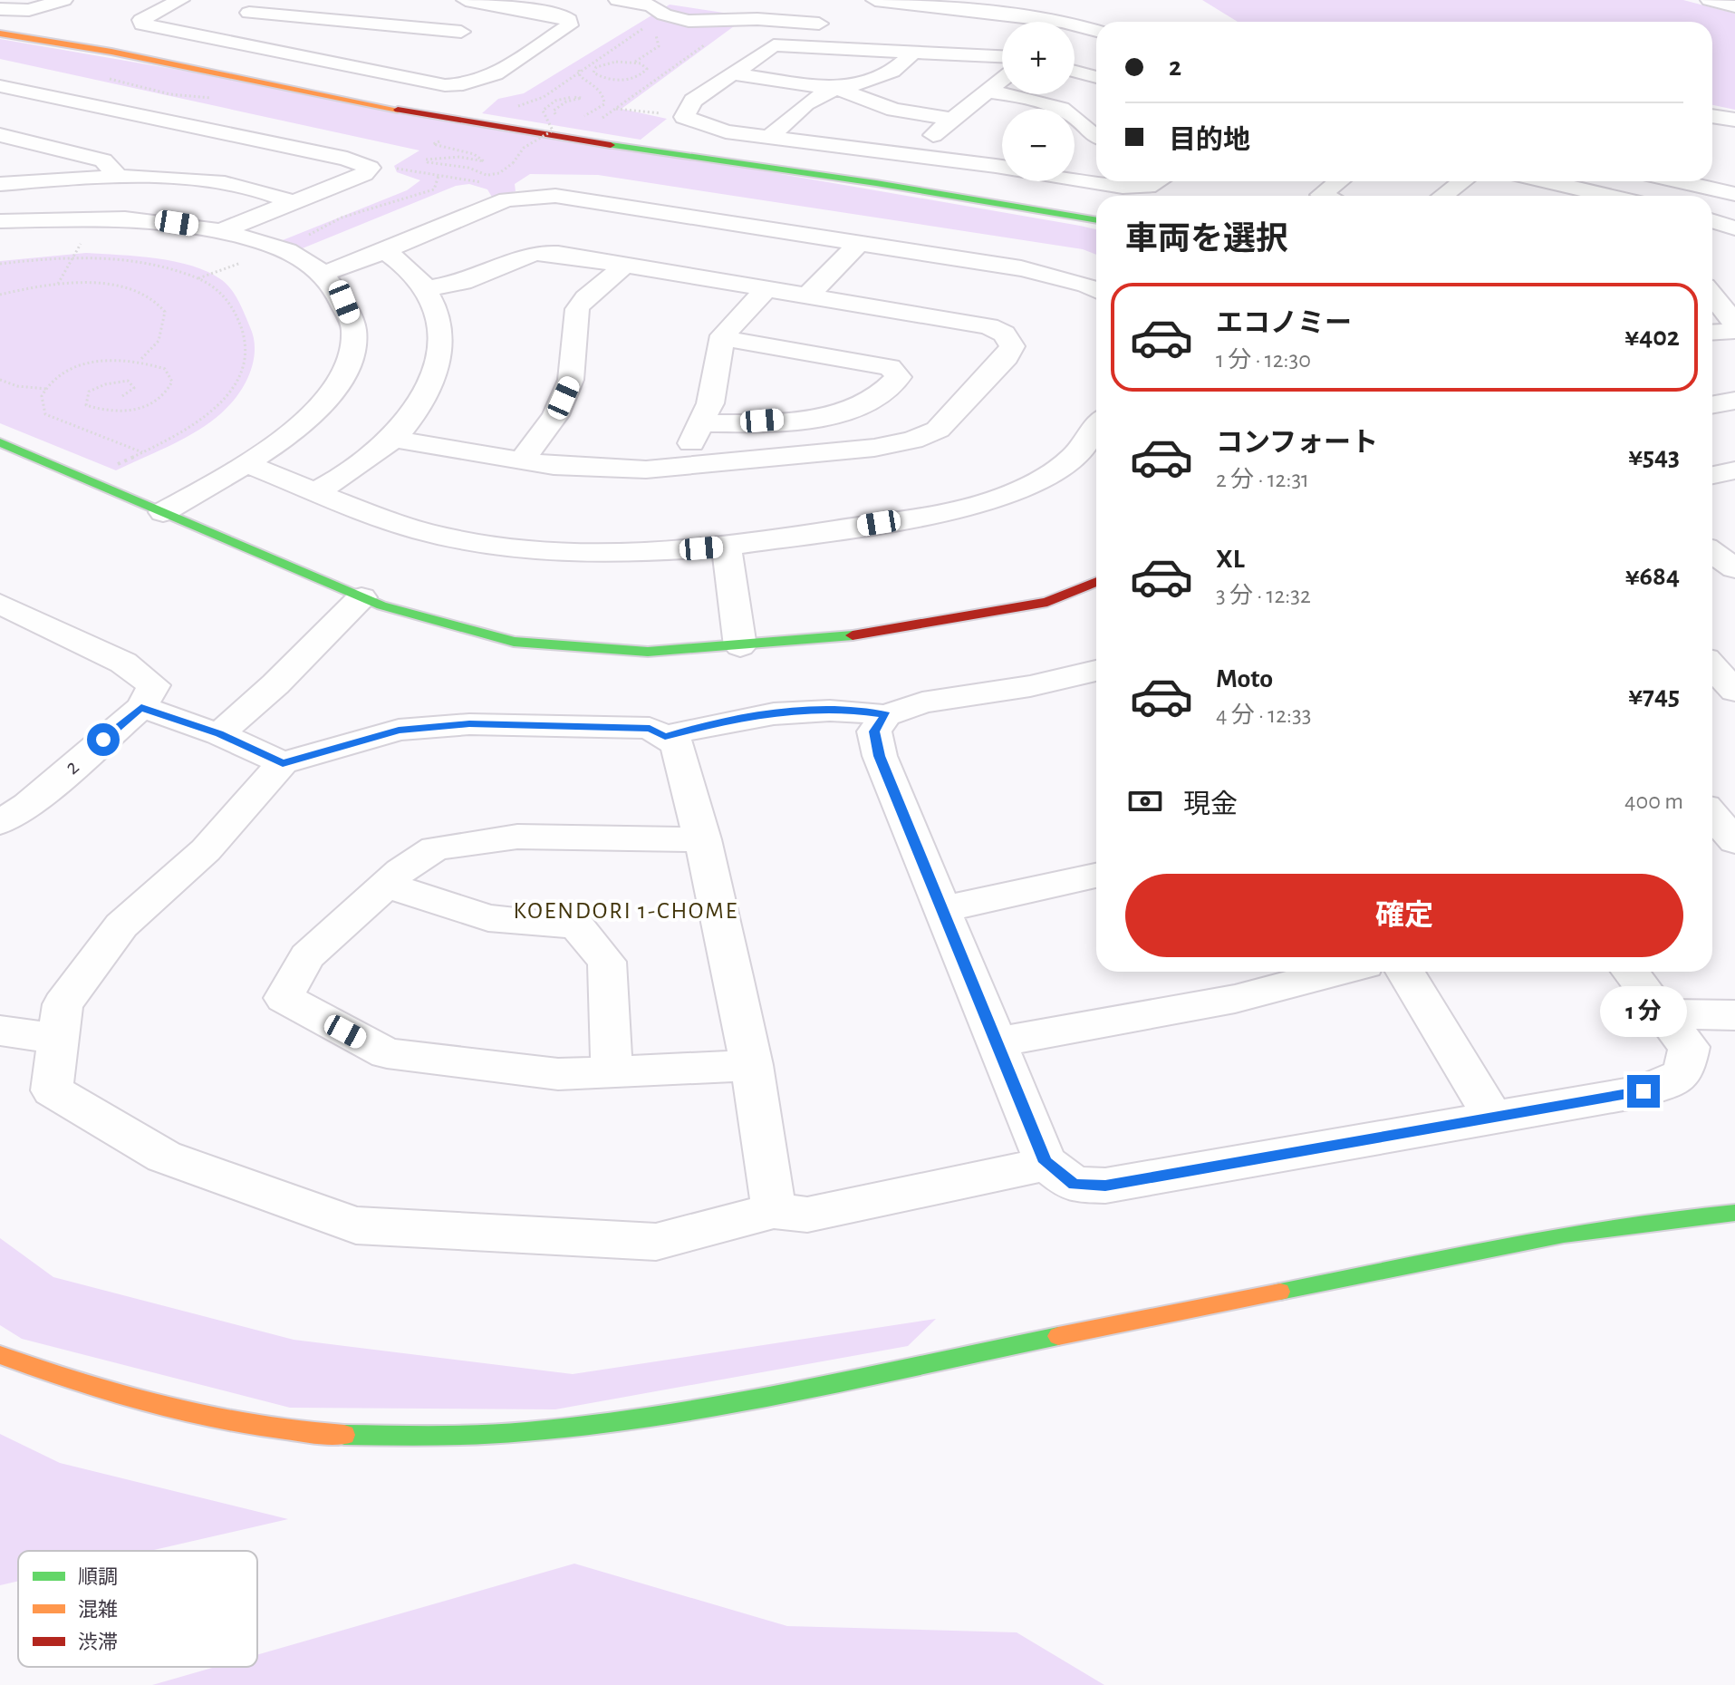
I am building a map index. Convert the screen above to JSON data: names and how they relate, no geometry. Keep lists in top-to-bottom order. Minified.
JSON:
{"streets":{"street":["2"]},"districts":["KOENDORI 1-CHOME"],"legend":["順調","混雑","渋滞"],"page":{"map_buttons":["+","−"],"banner":["2","目的地"],"heading":"車両を選択","list":[{"name":"エコノミー","note":"1 分 · 12:30","value":"¥402"},{"name":"コンフォート","note":"2 分 · 12:31","value":"¥543"},{"name":"XL","note":"3 分 · 12:32","value":"¥684"},{"name":"Moto","note":"4 分 · 12:33","value":"¥745"}],"pay":["現金","400 m"],"buttons":"確定","bubble":"1 分"}}
